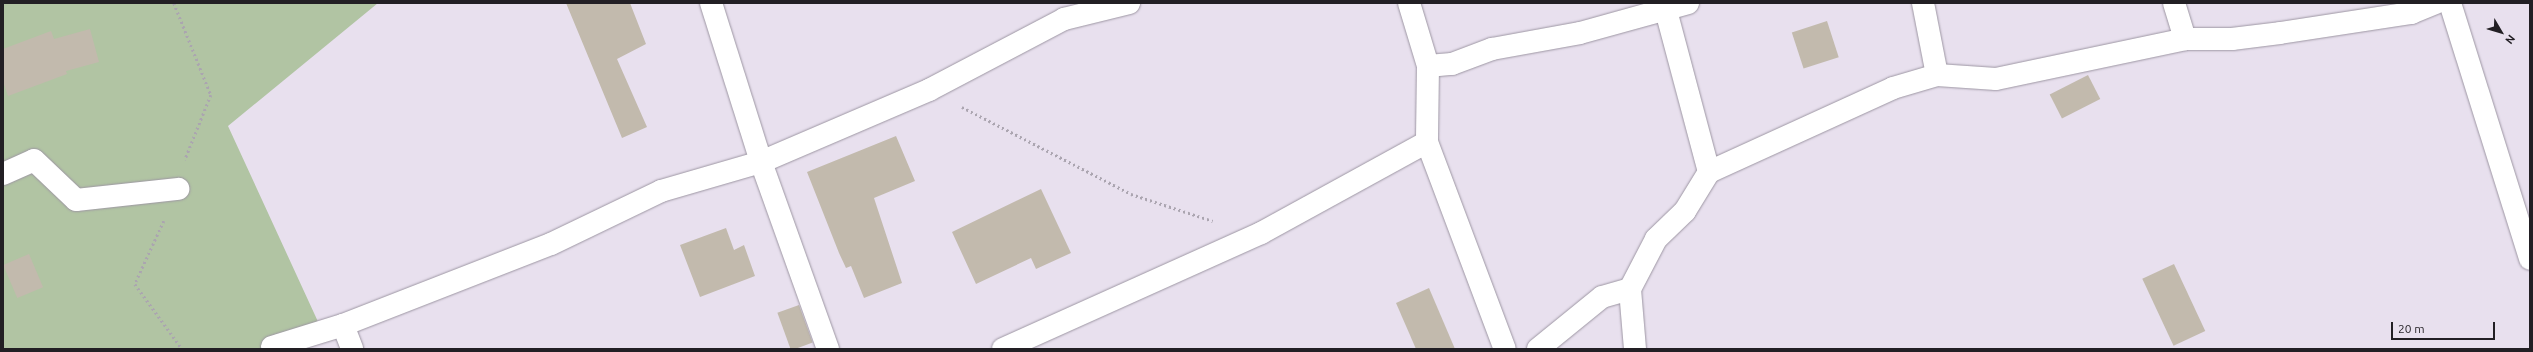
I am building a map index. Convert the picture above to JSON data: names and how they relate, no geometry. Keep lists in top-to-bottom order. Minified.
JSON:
{"scale_bar":"20 m","north":"bottom right"}
